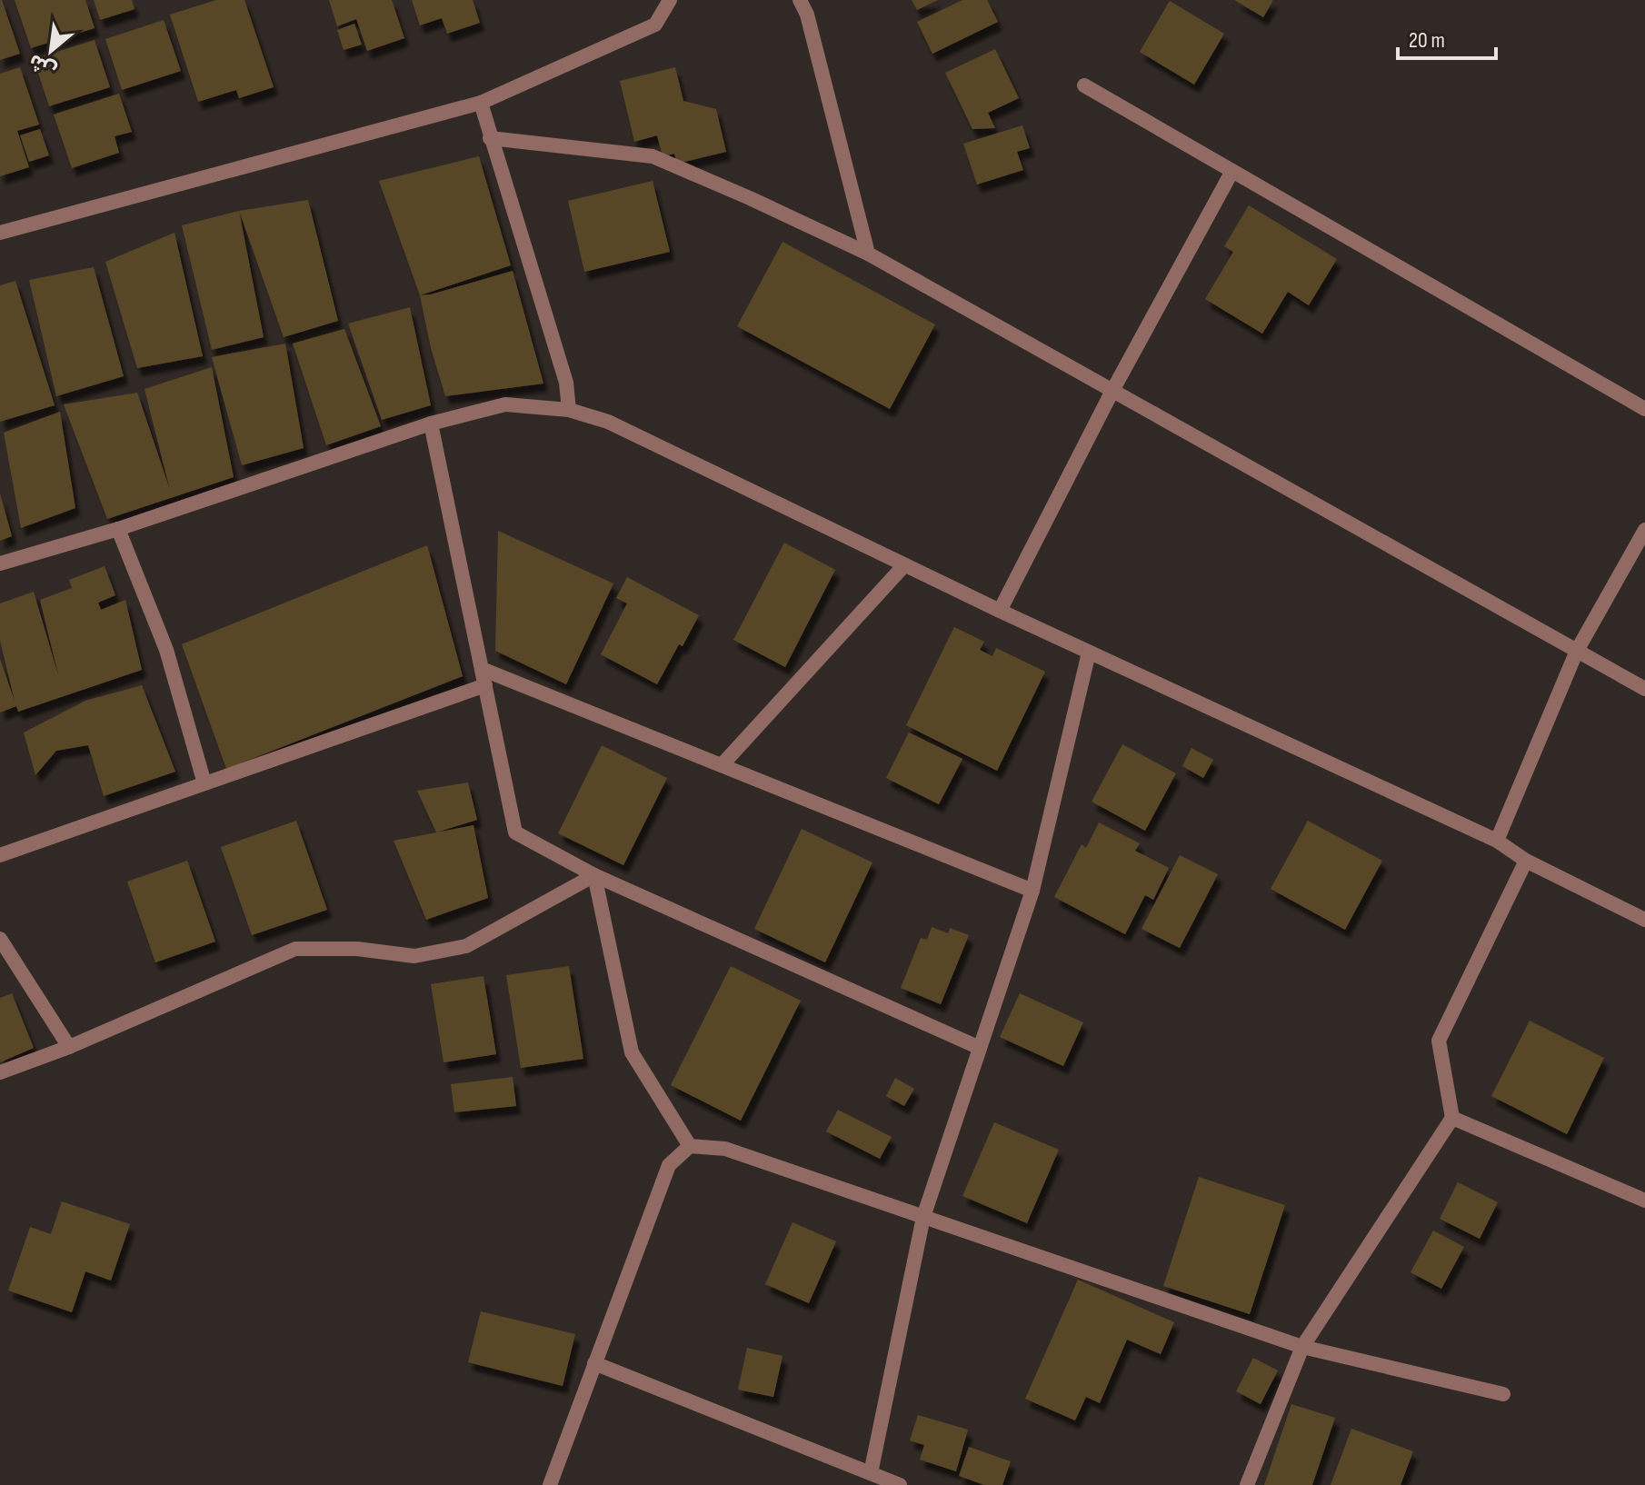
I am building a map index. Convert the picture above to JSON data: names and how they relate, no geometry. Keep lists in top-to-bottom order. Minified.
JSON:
{"scale_bar":"20 m","north":"bottom left"}
